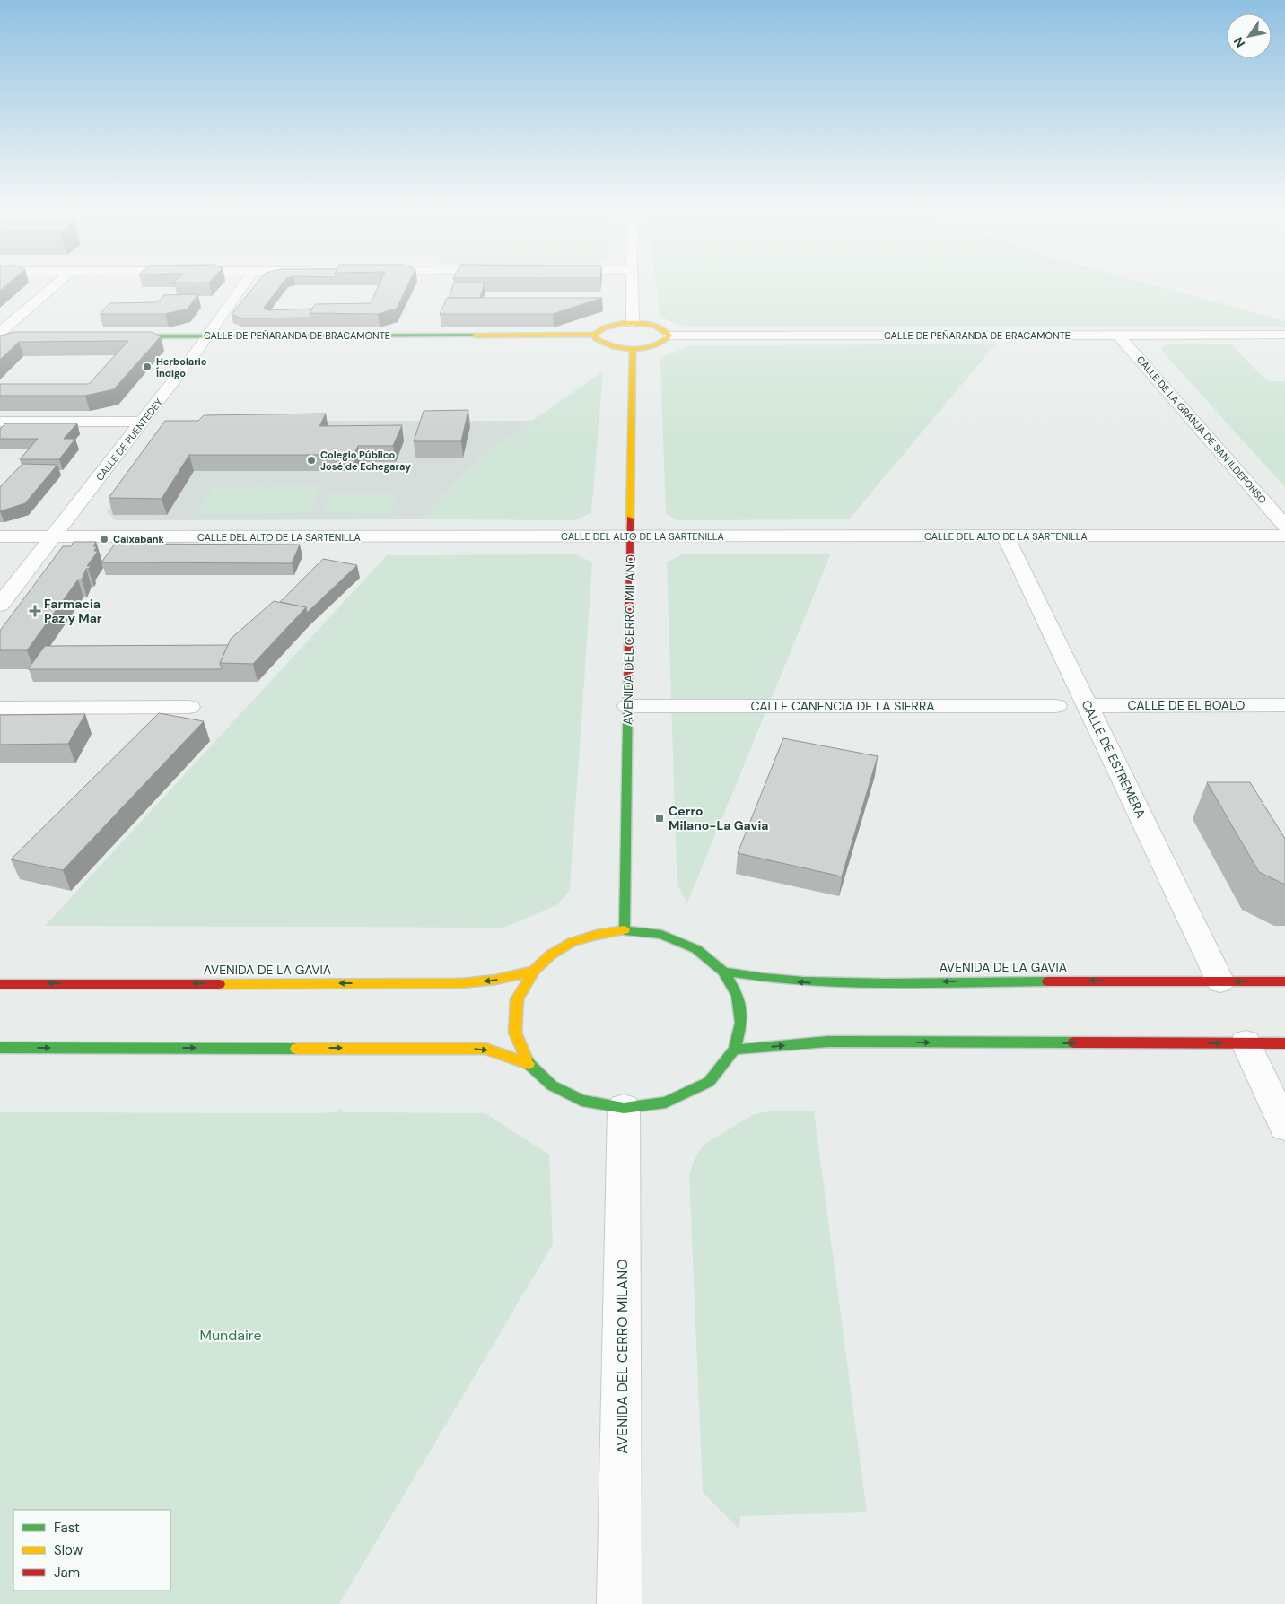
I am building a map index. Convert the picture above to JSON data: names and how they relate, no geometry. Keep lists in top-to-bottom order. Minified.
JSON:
{"streets":{"main road":["CALLE DE PEÑARANDA DE BRACAMONTE","AVENIDA DEL CERRO MILANO","AVENIDA DE LA GAVIA"],"street":["CALLE DE LA GRANJA DE SAN ILDEFONSO","CALLE DE PUENTEDEY","CALLE DEL ALTO DE LA SARTENILLA","CALLE DE EL BOALO","CALLE CANENCIA DE LA SIERRA","CALLE DE ESTREMERA"]},"crossings":[["CALLE DE PEÑARANDA DE BRACAMONTE","CALLE DE LA GRANJA DE SAN ILDEFONSO"],["CALLE DE PEÑARANDA DE BRACAMONTE","CALLE DE PUENTEDEY"],["CALLE DE PUENTEDEY","CALLE DEL ALTO DE LA SARTENILLA"],["CALLE DEL ALTO DE LA SARTENILLA","AVENIDA DEL CERRO MILANO"],["CALLE DEL ALTO DE LA SARTENILLA","CALLE DE ESTREMERA"],["AVENIDA DEL CERRO MILANO","CALLE CANENCIA DE LA SIERRA"],["CALLE DE EL BOALO","CALLE DE ESTREMERA"],["CALLE DE ESTREMERA","AVENIDA DE LA GAVIA"]],"parks":["Mundaire"],"places":{"other":["Herbolario Índigo","Colegio Público José de Echegaray","Caixabank"],"health":["Farmacia Paz y Mar"],"transit":["Cerro Milano-La Gavia"]},"legend":["Fast","Slow","Jam"],"north":"bottom left"}
